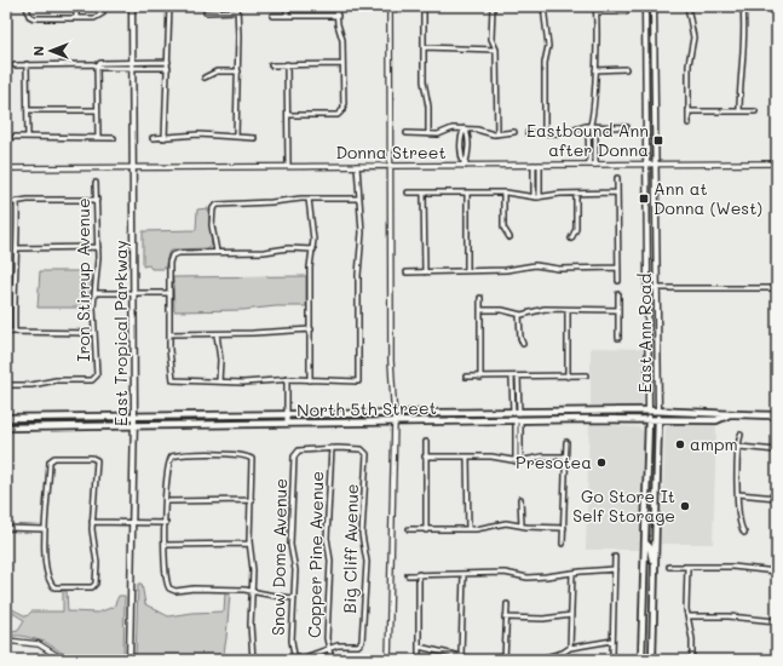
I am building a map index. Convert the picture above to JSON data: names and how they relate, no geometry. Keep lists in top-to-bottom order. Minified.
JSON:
{"streets":{"main road":["East Tropical Parkway","East Ann Road","North 5th Street"],"street":["Donna Street","Iron Stirrup Avenue","Big Cliff Avenue","Copper Pine Avenue","Snow Dome Avenue"]},"crossings":[["Donna Street","East Tropical Parkway"],["Donna Street","East Ann Road"],["East Tropical Parkway","North 5th Street"],["East Ann Road","North 5th Street"],["Big Cliff Avenue","Copper Pine Avenue"],["Big Cliff Avenue","Snow Dome Avenue"],["Copper Pine Avenue","Snow Dome Avenue"]],"places":{"transit":["Eastbound Ann after Donna","Ann at Donna (West)"],"other":["ampm","Presotea","Go Store It Self Storage"]},"north":"left"}
